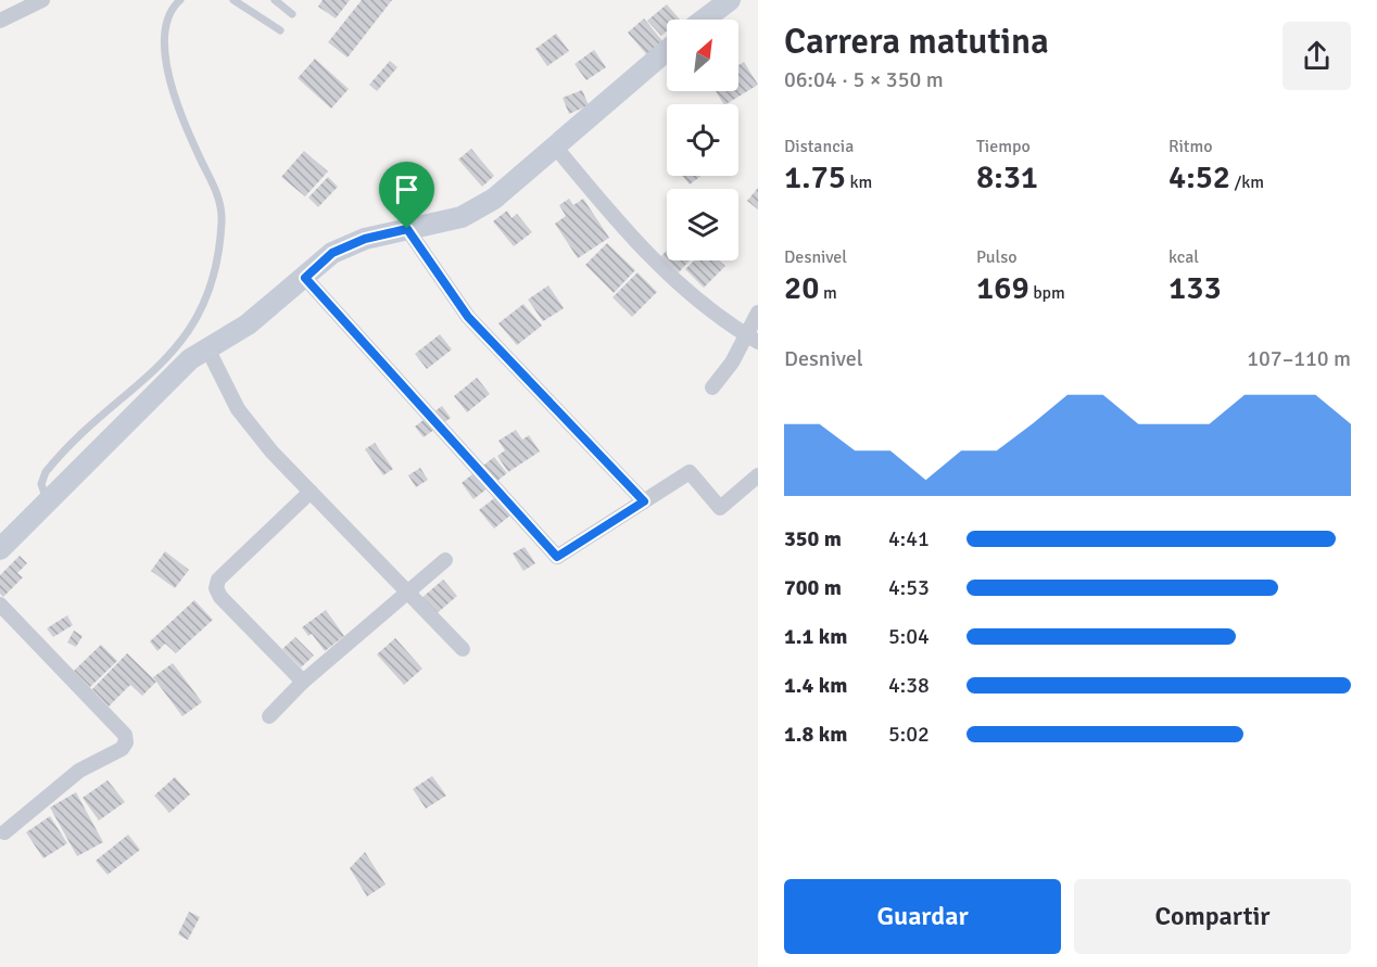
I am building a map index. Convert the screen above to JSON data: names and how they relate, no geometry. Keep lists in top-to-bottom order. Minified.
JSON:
{"north":"top right","page":{"heading":["Carrera matutina","06:04 · 5 × 350 m"],"stats":[["Distancia","1.75 km"],["Tiempo","8:31"],["Ritmo","4:52 /km"],["Desnivel","20 m"],["Pulso","169 bpm"],["kcal","133"]],"chart":["Desnivel","107–110 m"],"list":[{"name":"350 m","note":"4:41"},{"name":"700 m","note":"4:53"},{"name":"1.1 km","note":"5:04"},{"name":"1.4 km","note":"4:38"},{"name":"1.8 km","note":"5:02"}],"buttons":["Guardar","Compartir"]}}
